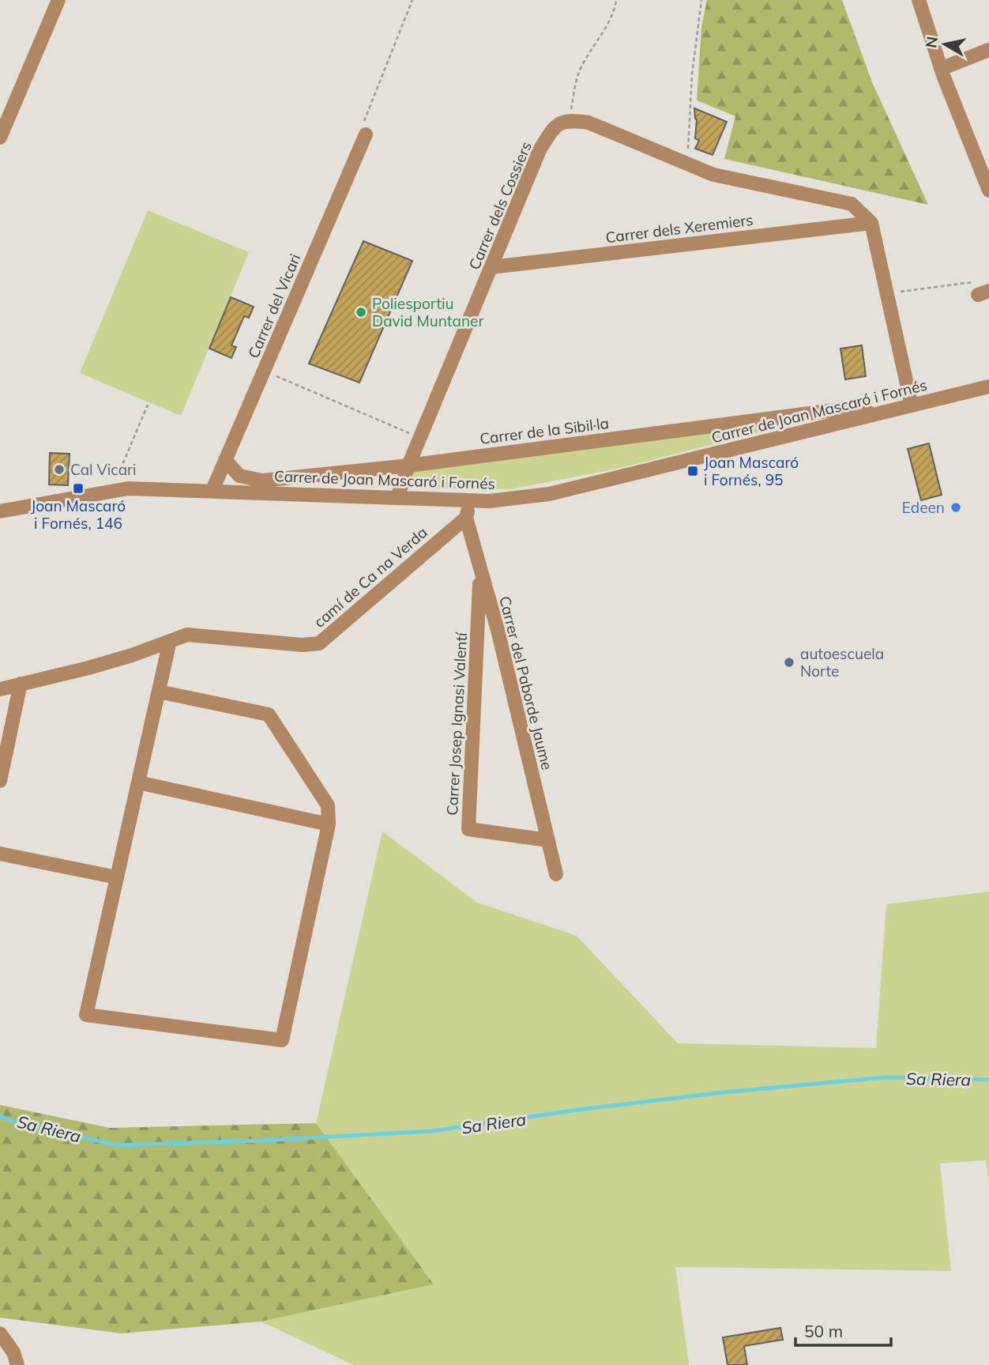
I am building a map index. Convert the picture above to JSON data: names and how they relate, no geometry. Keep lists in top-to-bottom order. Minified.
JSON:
{"streets":{"street":["Carrer dels Cossiers","Carrer dels Xeremiers","Carrer del Vicari","Carrer de Joan Mascaró i Fornés","Carrer de la Sibil·la","camí de Ca na Verda","Carrer del Paborde Jaume","Carrer Josep Ignasi Valentí"]},"crossings":[["Carrer dels Cossiers","Carrer dels Xeremiers"],["Carrer dels Cossiers","Carrer de Joan Mascaró i Fornés"],["Carrer dels Cossiers","Carrer de la Sibil·la"],["Carrer del Vicari","Carrer de Joan Mascaró i Fornés"],["Carrer del Vicari","Carrer de la Sibil·la"],["Carrer de Joan Mascaró i Fornés","Carrer de la Sibil·la"],["Carrer de Joan Mascaró i Fornés","Carrer del Paborde Jaume"],["camí de Ca na Verda","Carrer del Paborde Jaume"],["Carrer del Paborde Jaume","Carrer Josep Ignasi Valentí"]],"water":["Sa Riera"],"places":{"other":["Poliesportiu David Muntaner","Cal Vicari","Edeen","autoescuela Norte"],"transit":["Joan Mascaró i Fornés, 95","Joan Mascaró i Fornés, 146"]},"scale_bar":"50 m","north":"left"}
